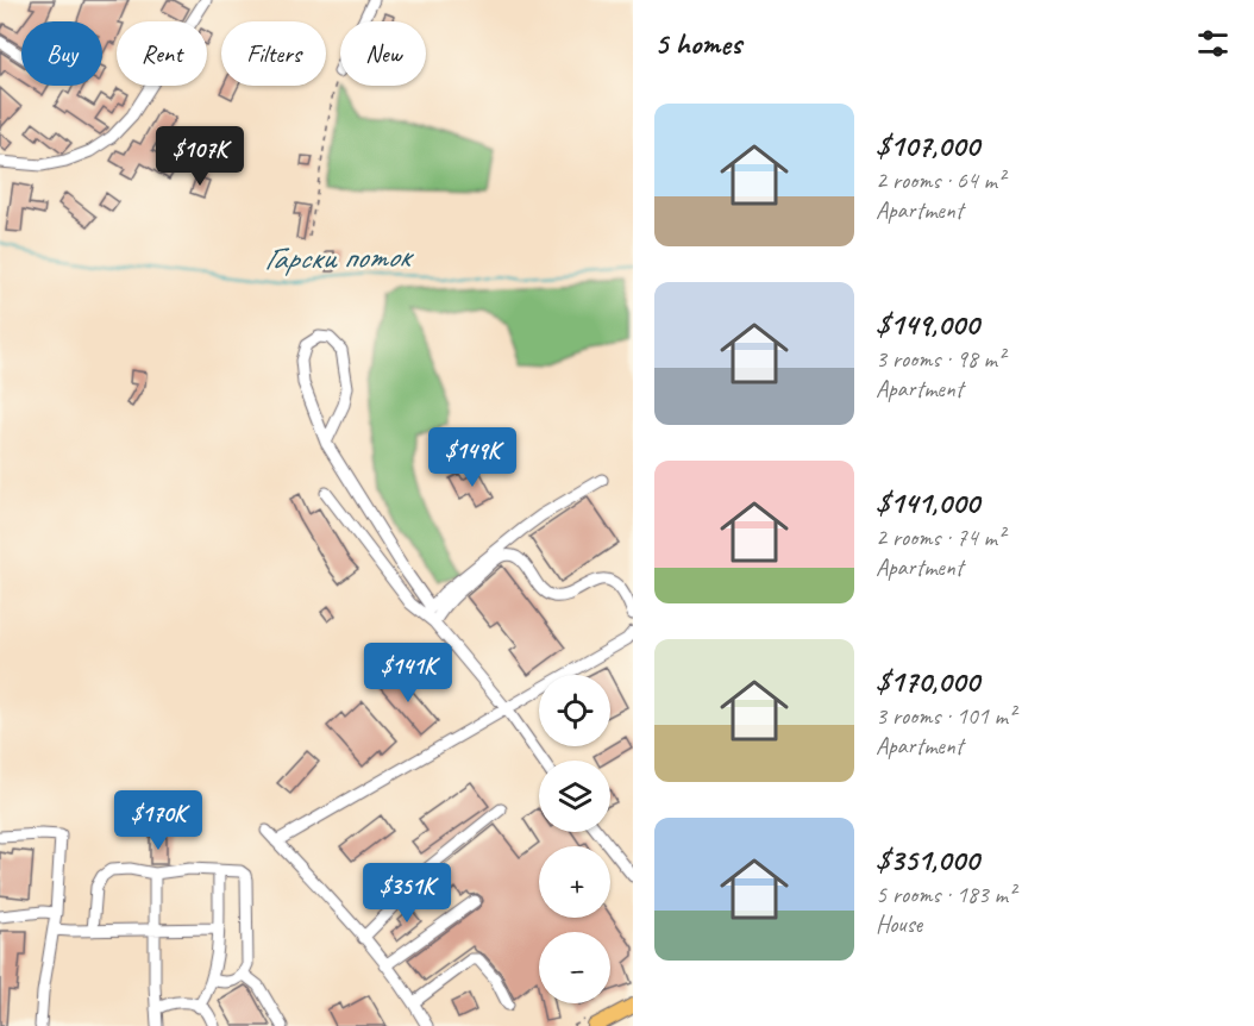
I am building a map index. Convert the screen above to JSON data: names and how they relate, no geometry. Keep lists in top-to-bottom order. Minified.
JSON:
{"water":["Гарски поток"],"page":{"heading":"5 homes","chip":["Buy","Rent","Filters","New"],"list":[{"name":"$107,000","note":"2 rooms · 64 m² · Apartment"},{"name":"$149,000","note":"3 rooms · 98 m² · Apartment"},{"name":"$141,000","note":"2 rooms · 74 m² · Apartment"},{"name":"$170,000","note":"3 rooms · 101 m² · Apartment"},{"name":"$351,000","note":"5 rooms · 183 m² · House"}],"price":["$107K","$149K","$141K","$170K","$351K"],"map_buttons":["+","−"]}}
